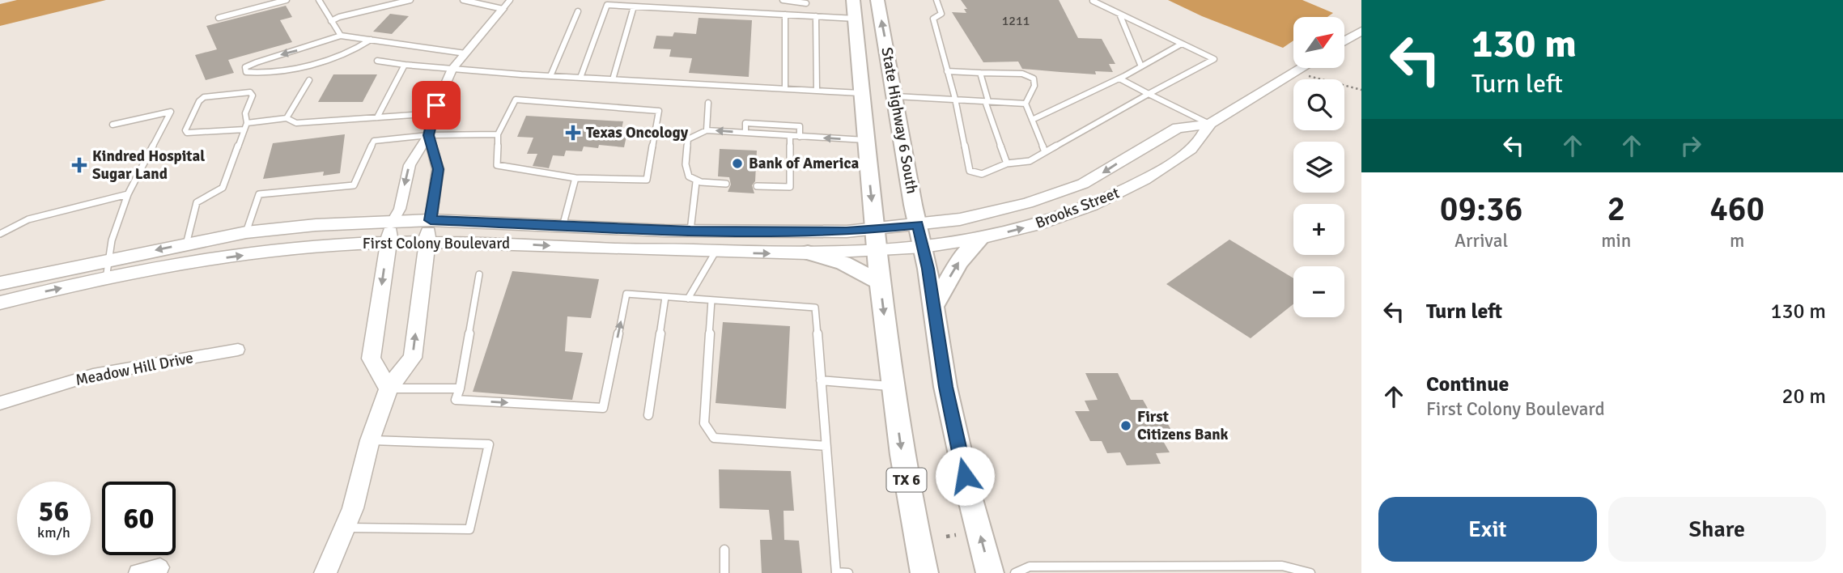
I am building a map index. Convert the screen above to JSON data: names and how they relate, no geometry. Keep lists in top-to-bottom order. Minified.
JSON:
{"streets":{"main road":["State Highway 6 South","Brooks Street","First Colony Boulevard","TX 6"],"street":["Meadow Hill Drive"]},"crossings":[["State Highway 6 South","Brooks Street"],["State Highway 6 South","First Colony Boulevard"],["Brooks Street","First Colony Boulevard"]],"places":{"health":["Texas Oncology","Kindred Hospital Sugar Land"],"other":["Bank of America","First Citizens Bank"]},"house_numbers":["1211"],"north":"top right","page":{"turn":["130 m","Turn left"],"map_buttons":["+","−"],"eta":["09:36","Arrival","2","min","460","m"],"list":[{"name":"Turn left","value":"130 m"},{"name":"Continue","note":"First Colony Boulevard","value":"20 m"}],"speed":"56 km/h","limit":"60","buttons":["Exit","Share"]}}
